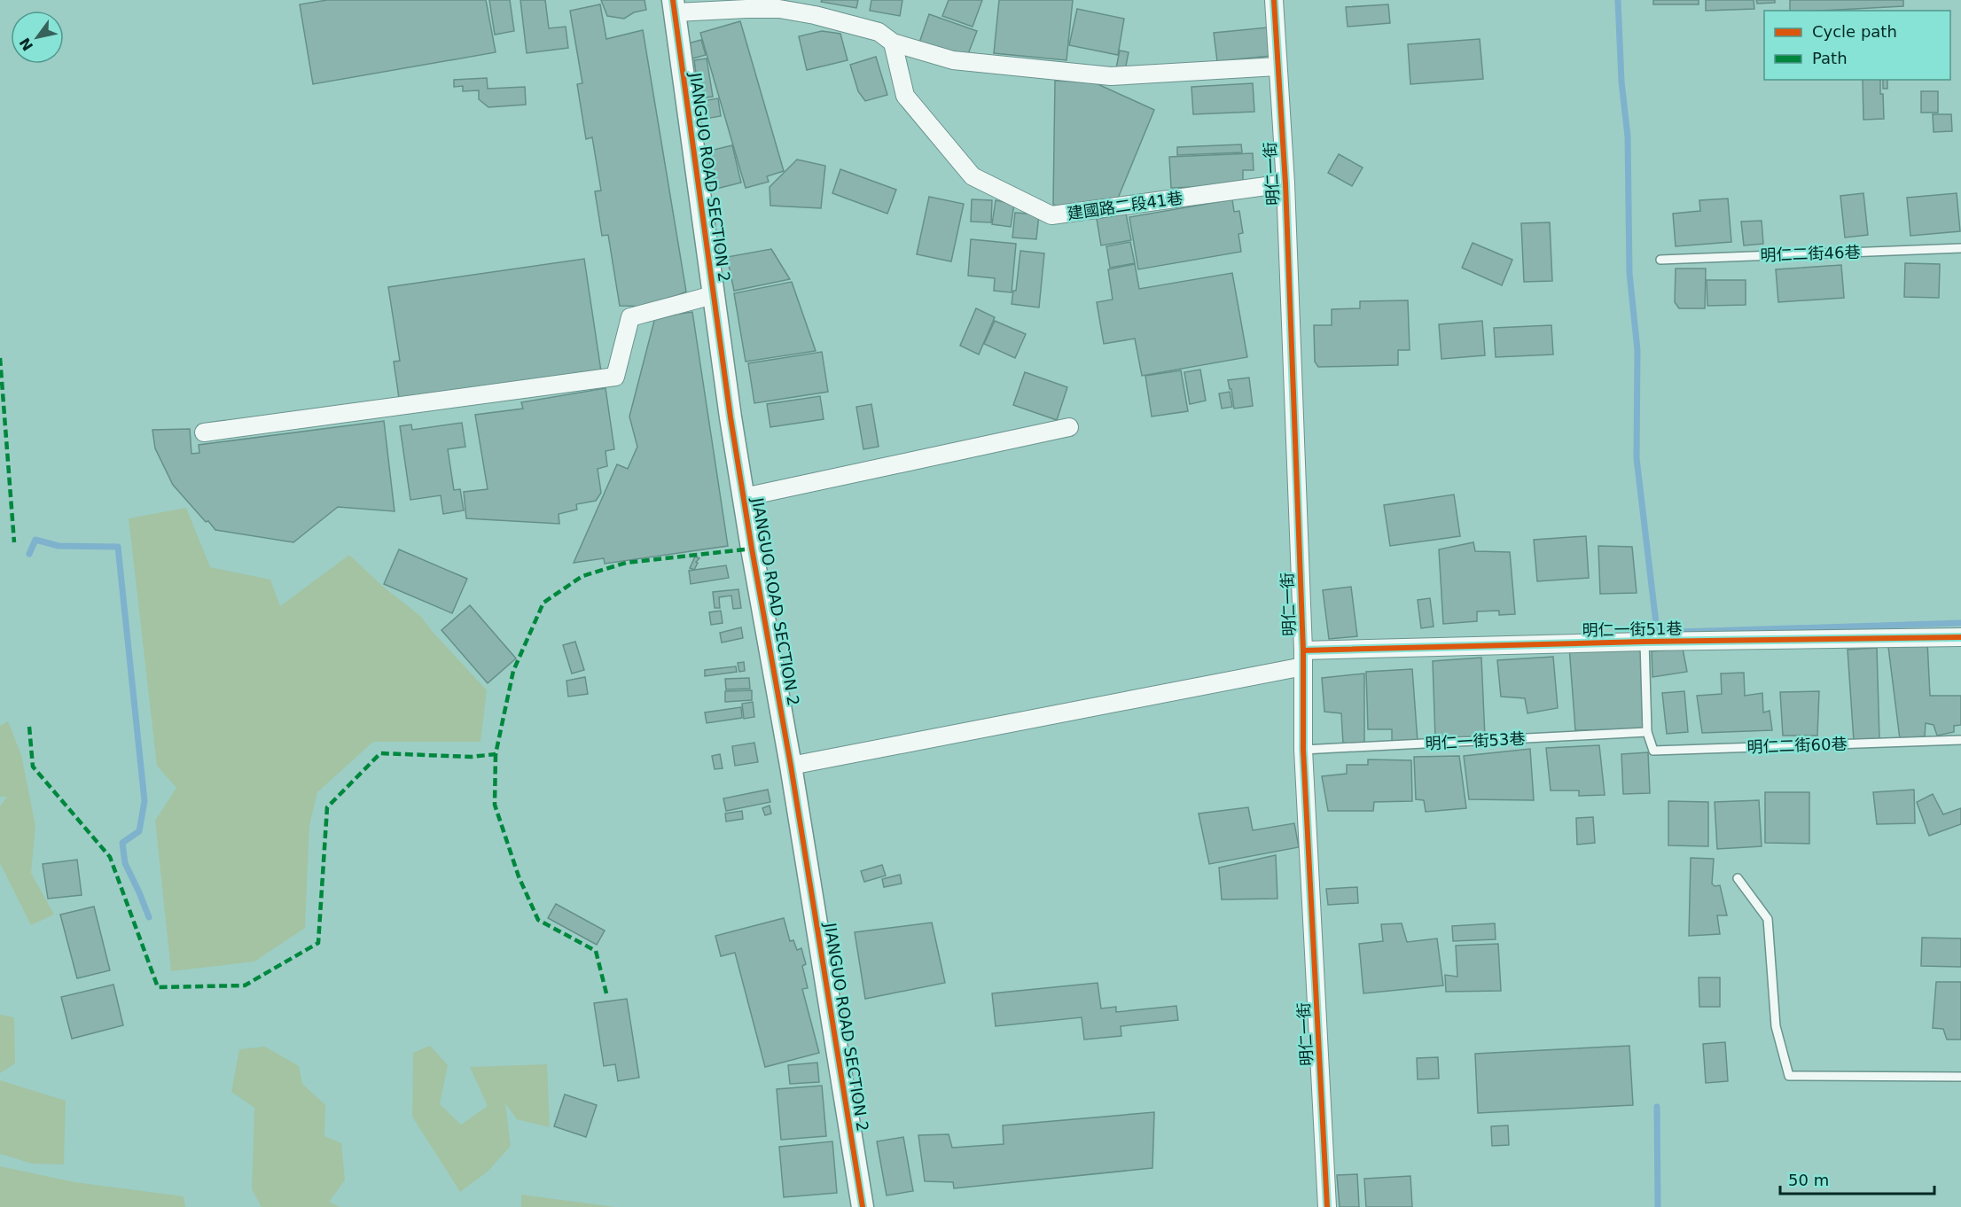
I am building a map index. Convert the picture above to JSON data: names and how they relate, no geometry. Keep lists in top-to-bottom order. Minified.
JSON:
{"streets":{"street":["明仁一街","JIANGUO ROAD SECTION 2","建國路二段41巷","明仁一街51巷"],"lane":["明仁二街46巷","明仁一街53巷","明仁二街60巷"]},"crossings":[["明仁一街","建國路二段41巷"],["明仁一街","明仁一街51巷"],["明仁一街","明仁一街53巷"],["JIANGUO ROAD SECTION 2","明仁一街51巷"],["明仁一街53巷","明仁二街60巷"]],"legend":["Cycle path","Path"],"scale_bar":"50 m","north":"bottom left"}
